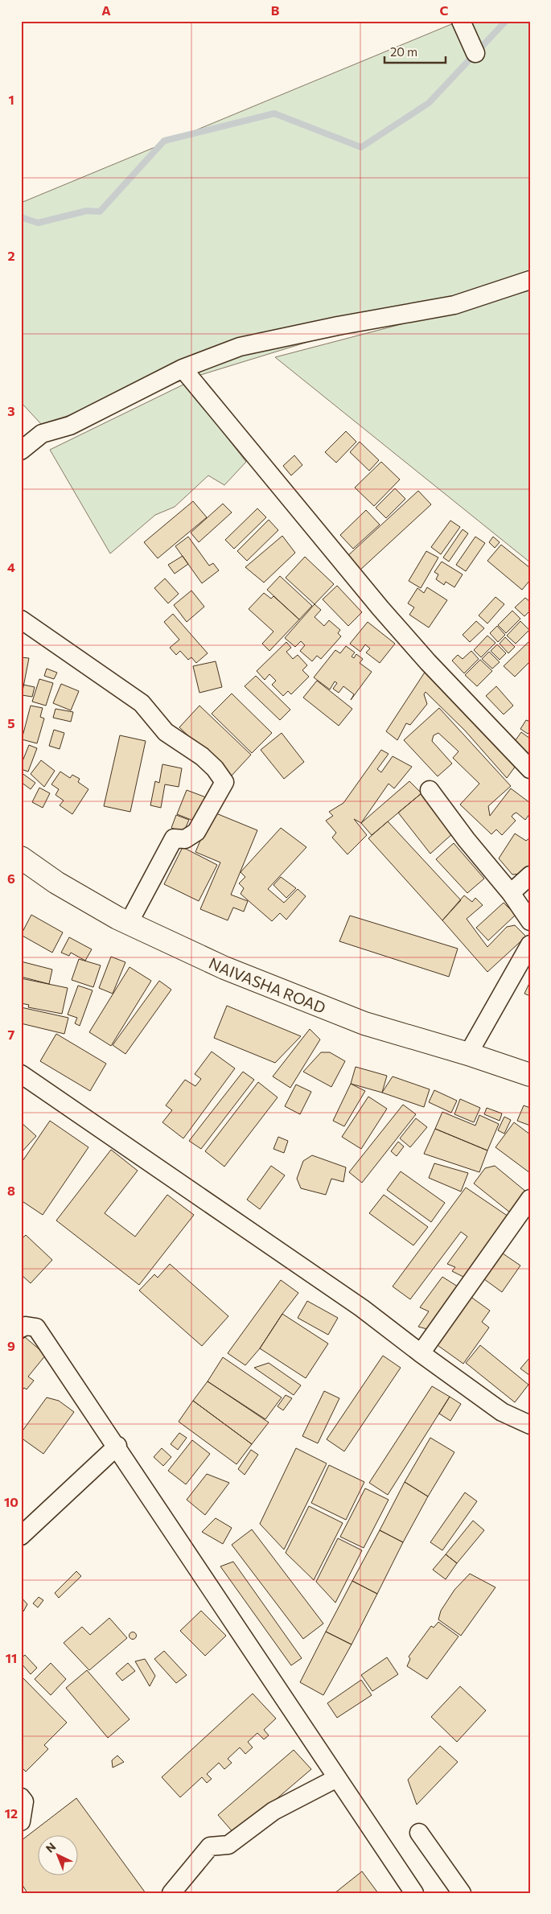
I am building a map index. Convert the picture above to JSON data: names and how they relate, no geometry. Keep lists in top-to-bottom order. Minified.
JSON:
{"streets":{"main road":["NAIVASHA ROAD"]},"scale_bar":"20 m","north":"top left","grid":{"columns":["A","B","C"],"rows":["1","2","3","4","5","6","7","8","9","10","11","12"]}}
